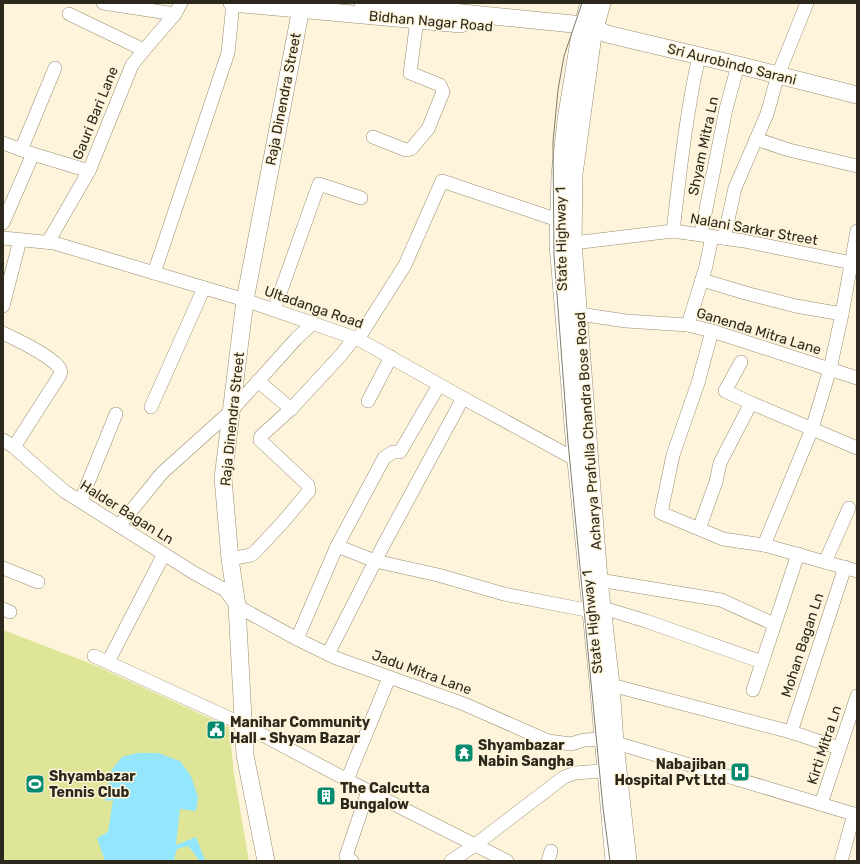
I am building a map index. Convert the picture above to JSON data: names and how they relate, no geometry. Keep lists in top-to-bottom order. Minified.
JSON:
{"streets":{"main road":["Bidhan Nagar Road","Sri Aurobindo Sarani","Raja Dinendra Street","State Highway 1","Acharya Prafulla Chandra Bose Road"],"street":["Gauri Bari Lane","Shyam Mitra Ln","Nalani Sarkar Street","Ultadanga Road","Ganenda Mitra Lane","Halder Bagan Ln","Mohan Bagan Ln","Jadu Mitra Lane","Kirti Mitra Ln"]},"crossings":[["Bidhan Nagar Road","Sri Aurobindo Sarani"],["Bidhan Nagar Road","Raja Dinendra Street"],["Bidhan Nagar Road","State Highway 1"],["Bidhan Nagar Road","Acharya Prafulla Chandra Bose Road"],["Sri Aurobindo Sarani","Shyam Mitra Ln"],["Sri Aurobindo Sarani","State Highway 1"],["Sri Aurobindo Sarani","Acharya Prafulla Chandra Bose Road"],["Raja Dinendra Street","Ultadanga Road"],["Raja Dinendra Street","Halder Bagan Ln"],["Raja Dinendra Street","Jadu Mitra Lane"],["Gauri Bari Lane","Ultadanga Road"],["Shyam Mitra Ln","Nalani Sarkar Street"],["Nalani Sarkar Street","State Highway 1"],["Nalani Sarkar Street","Acharya Prafulla Chandra Bose Road"],["State Highway 1","Ultadanga Road"],["State Highway 1","Acharya Prafulla Chandra Bose Road"],["State Highway 1","Jadu Mitra Lane"],["Ultadanga Road","Acharya Prafulla Chandra Bose Road"],["Ganenda Mitra Lane","Acharya Prafulla Chandra Bose Road"],["Ganenda Mitra Lane","Mohan Bagan Ln"],["Acharya Prafulla Chandra Bose Road","Jadu Mitra Lane"],["Halder Bagan Ln","Jadu Mitra Lane"],["Jadu Mitra Lane","Kirti Mitra Ln"]],"places":{"public building":["Manihar Community Hall - Shyam Bazar"],"temple":["Shyambazar Nabin Sangha"],"hospital":["Nabajiban Hospital Pvt Ltd"],"sports":["Shyambazar Tennis Club"],"building":["The Calcutta Bungalow"]}}
